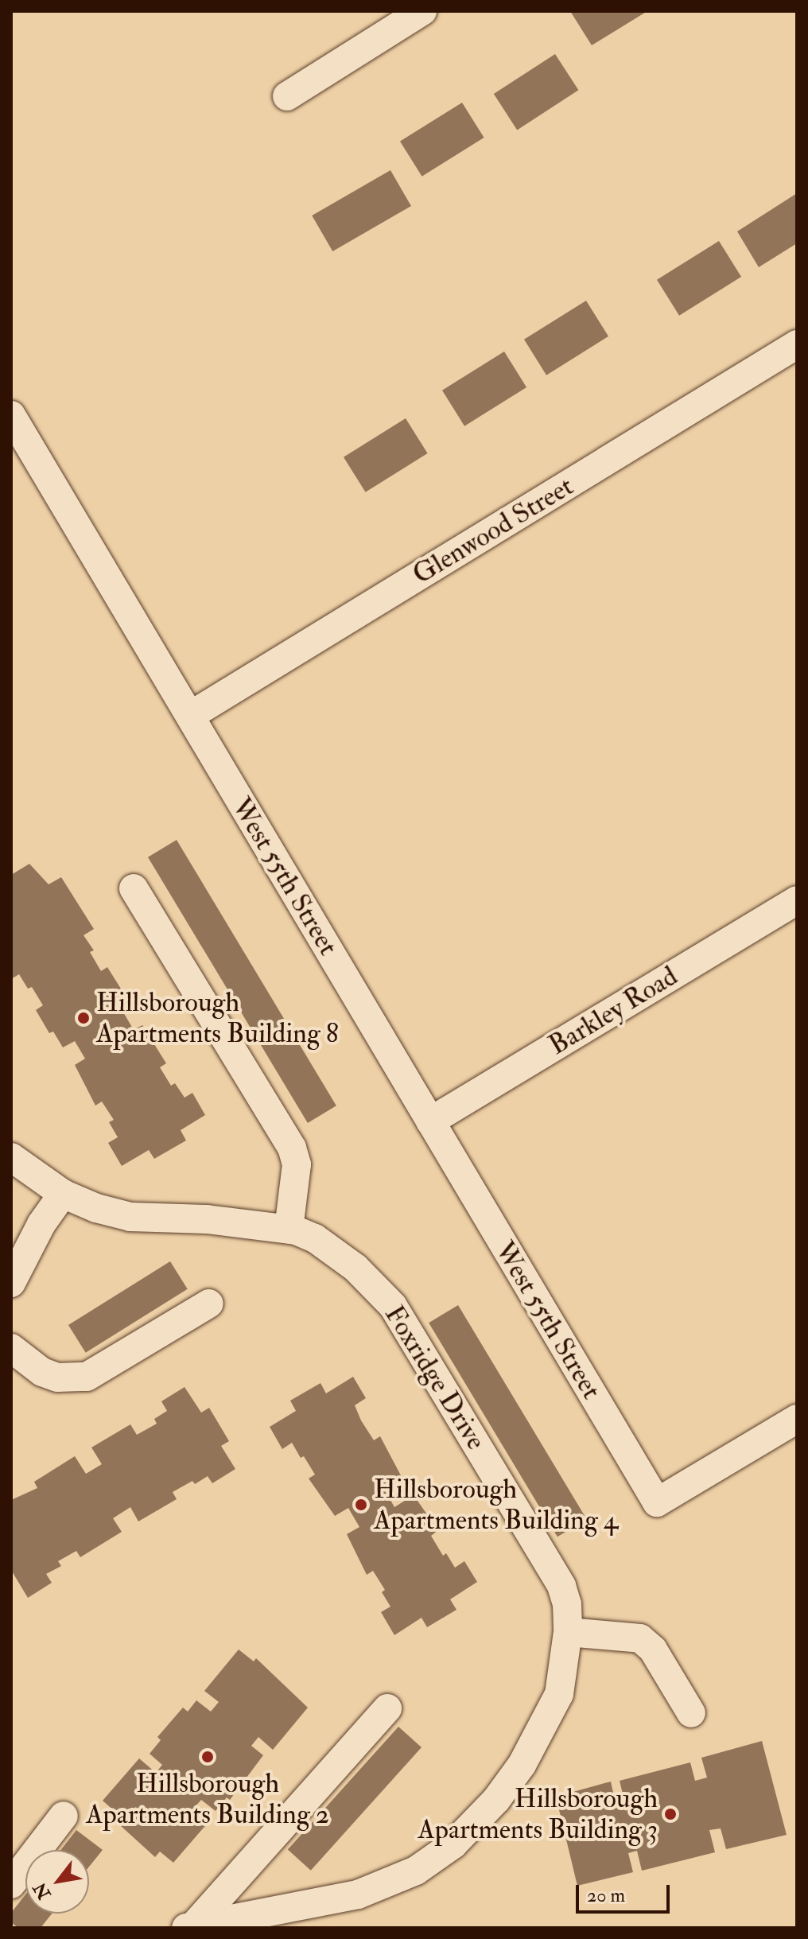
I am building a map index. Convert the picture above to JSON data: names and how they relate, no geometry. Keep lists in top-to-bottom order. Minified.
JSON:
{"streets":{"street":["Glenwood Street","West 55th Street","Barkley Road","Foxridge Drive"]},"crossings":[["Glenwood Street","West 55th Street"],["West 55th Street","Barkley Road"]],"places":["Hillsborough Apartments Building 8","Hillsborough Apartments Building 4","Hillsborough Apartments Building 2","Hillsborough Apartments Building 3"],"scale_bar":"20 m","north":"bottom left"}
